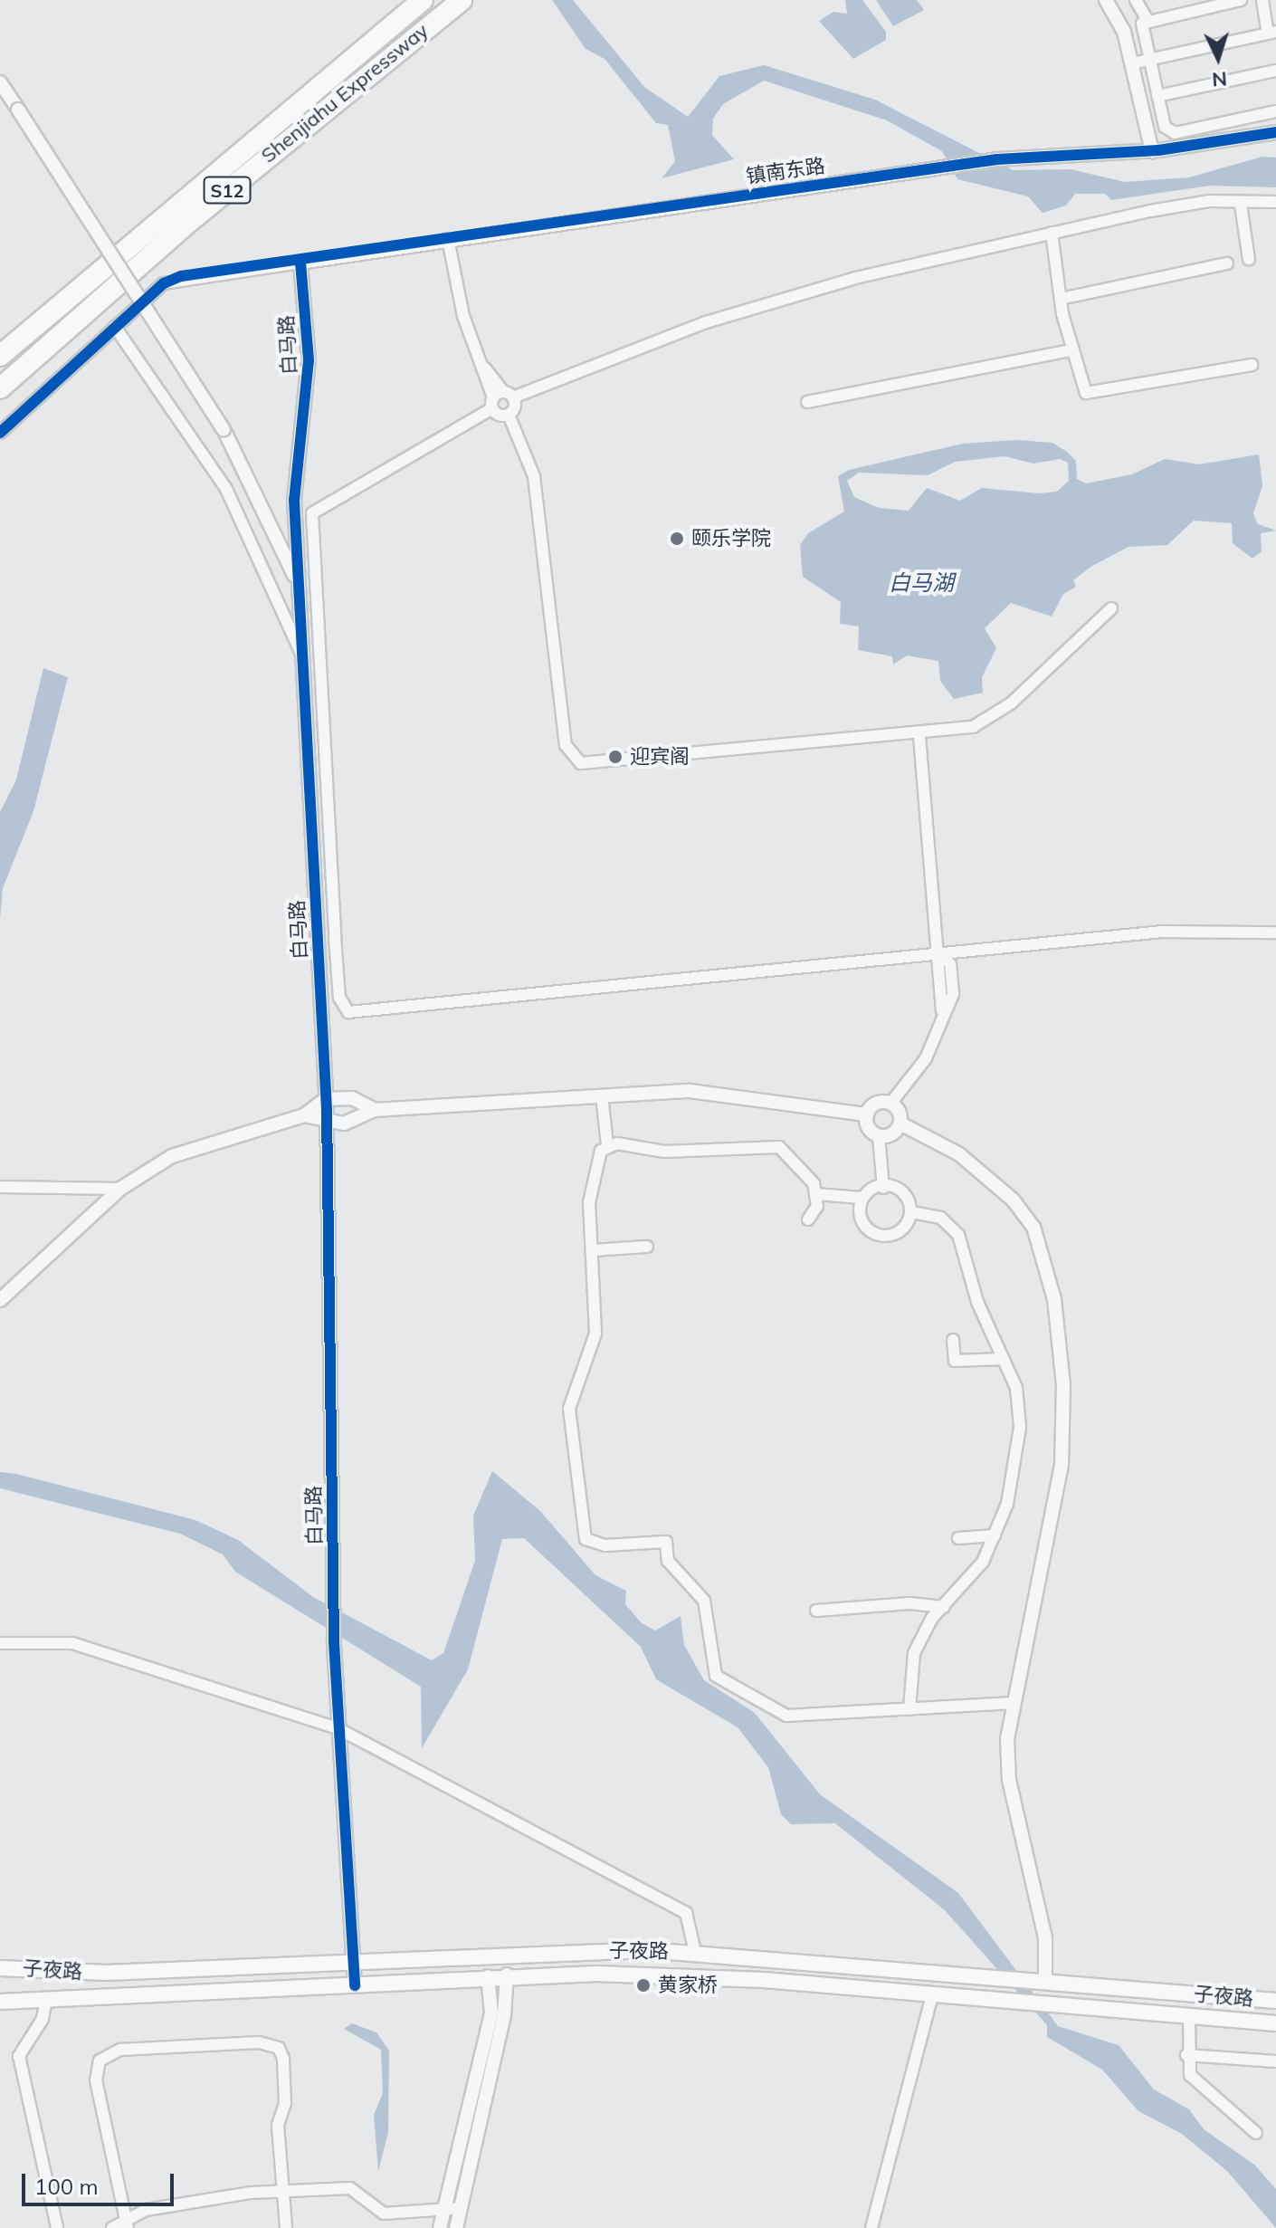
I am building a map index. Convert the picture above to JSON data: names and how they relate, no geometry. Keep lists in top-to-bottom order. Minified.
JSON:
{"streets":{"highway":["Shenjiahu Expressway","S12"],"main road":["子夜路"],"street":["镇南东路","白马路"]},"crossings":[["镇南东路","白马路"],["白马路","子夜路"]],"water":["白马湖"],"places":["颐乐学院","迎宾阁","黄家桥"],"scale_bar":"100 m","north":"bottom"}
